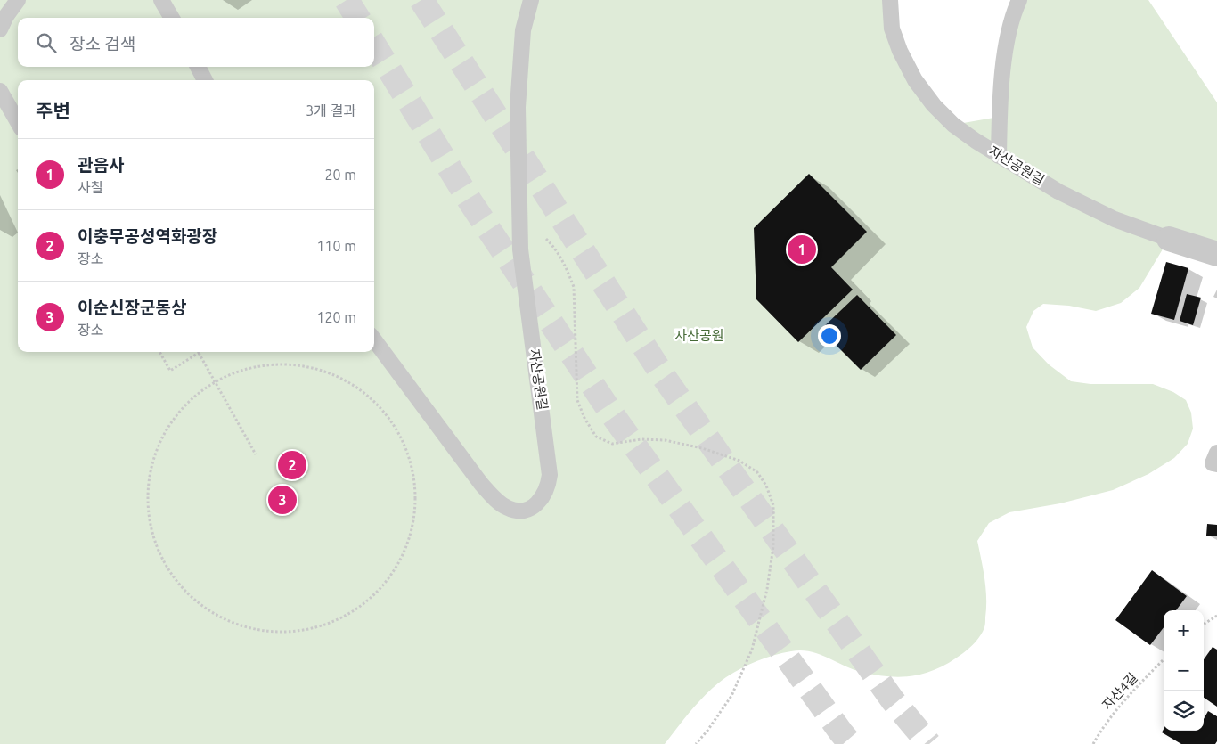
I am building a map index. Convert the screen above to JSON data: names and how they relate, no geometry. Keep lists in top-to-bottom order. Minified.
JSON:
{"streets":{"street":["자산공원길"],"path":["자산4길"]},"parks":["자산공원"],"page":{"search":"장소 검색","heading":["주변","3개 결과"],"list":[{"mark":"1","name":"관음사","note":"사찰","value":"20 m"},{"mark":"2","name":"이충무공성역화광장","note":"장소","value":"110 m"},{"mark":"3","name":"이순신장군동상","note":"장소","value":"120 m"}],"pins":["1","2","3"],"map_buttons":["+","−"]}}
